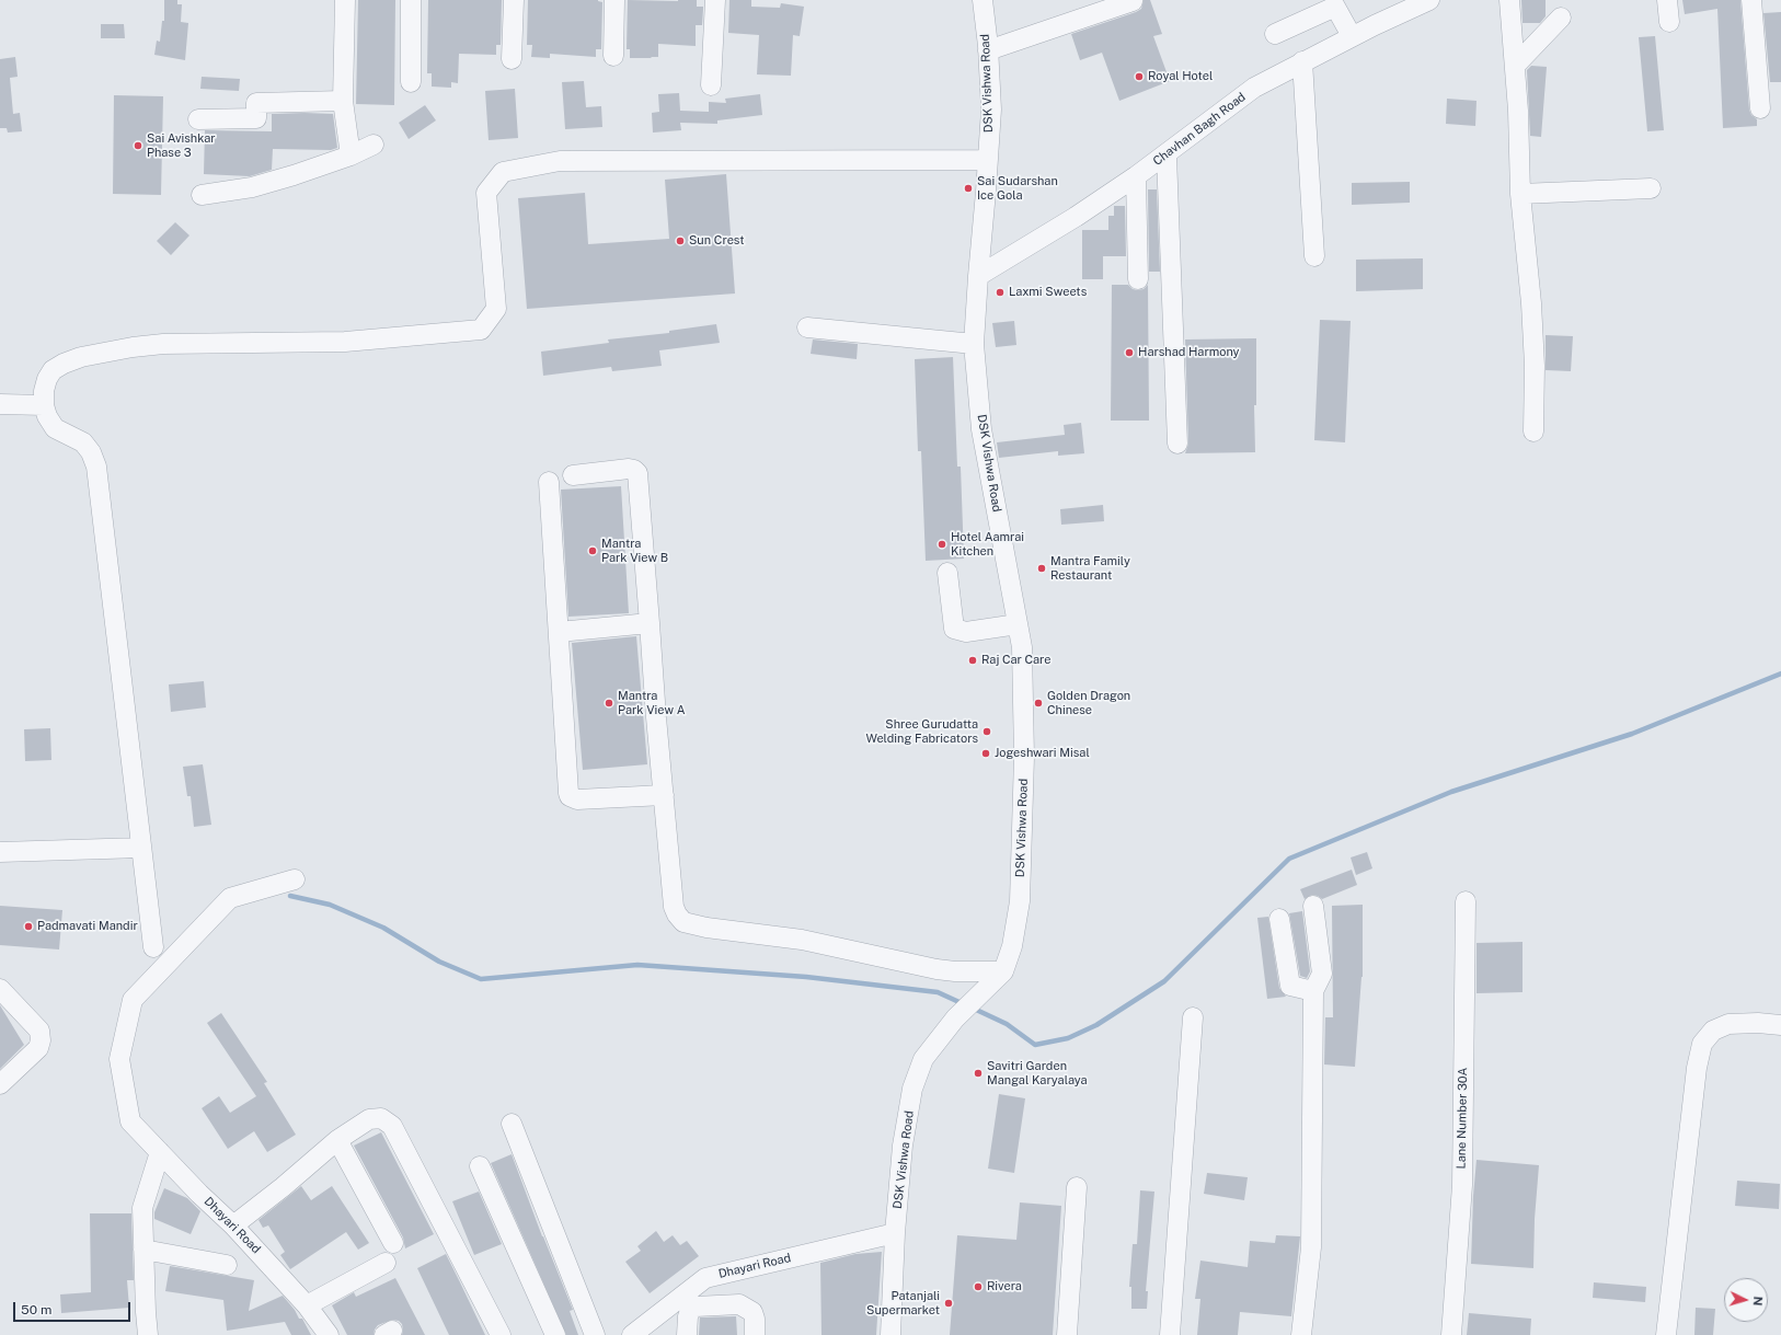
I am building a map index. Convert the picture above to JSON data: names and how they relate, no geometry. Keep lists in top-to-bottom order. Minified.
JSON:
{"streets":{"street":["DSK Vishwa Road","Chavhan Bagh Road","Lane Number 30A","Dhayari Road"]},"crossings":[["DSK Vishwa Road","Chavhan Bagh Road"],["DSK Vishwa Road","Dhayari Road"]],"places":["Royal Hotel","Sai Avishkar Phase 3","Sai Sudarshan Ice Gola","Sun Crest","Laxmi Sweets","Harshad Harmony","Hotel Aamrai Kitchen","Mantra Park View B","Mantra Family Restaurant","Raj Car Care","Mantra Park View A","Golden Dragon Chinese","Shree Gurudatta Welding Fabricators","Jogeshwari Misal","Padmavati Mandir","Savitri Garden Mangal Karyalaya","Rivera","Patanjali Supermarket"],"scale_bar":"50 m","north":"right"}
